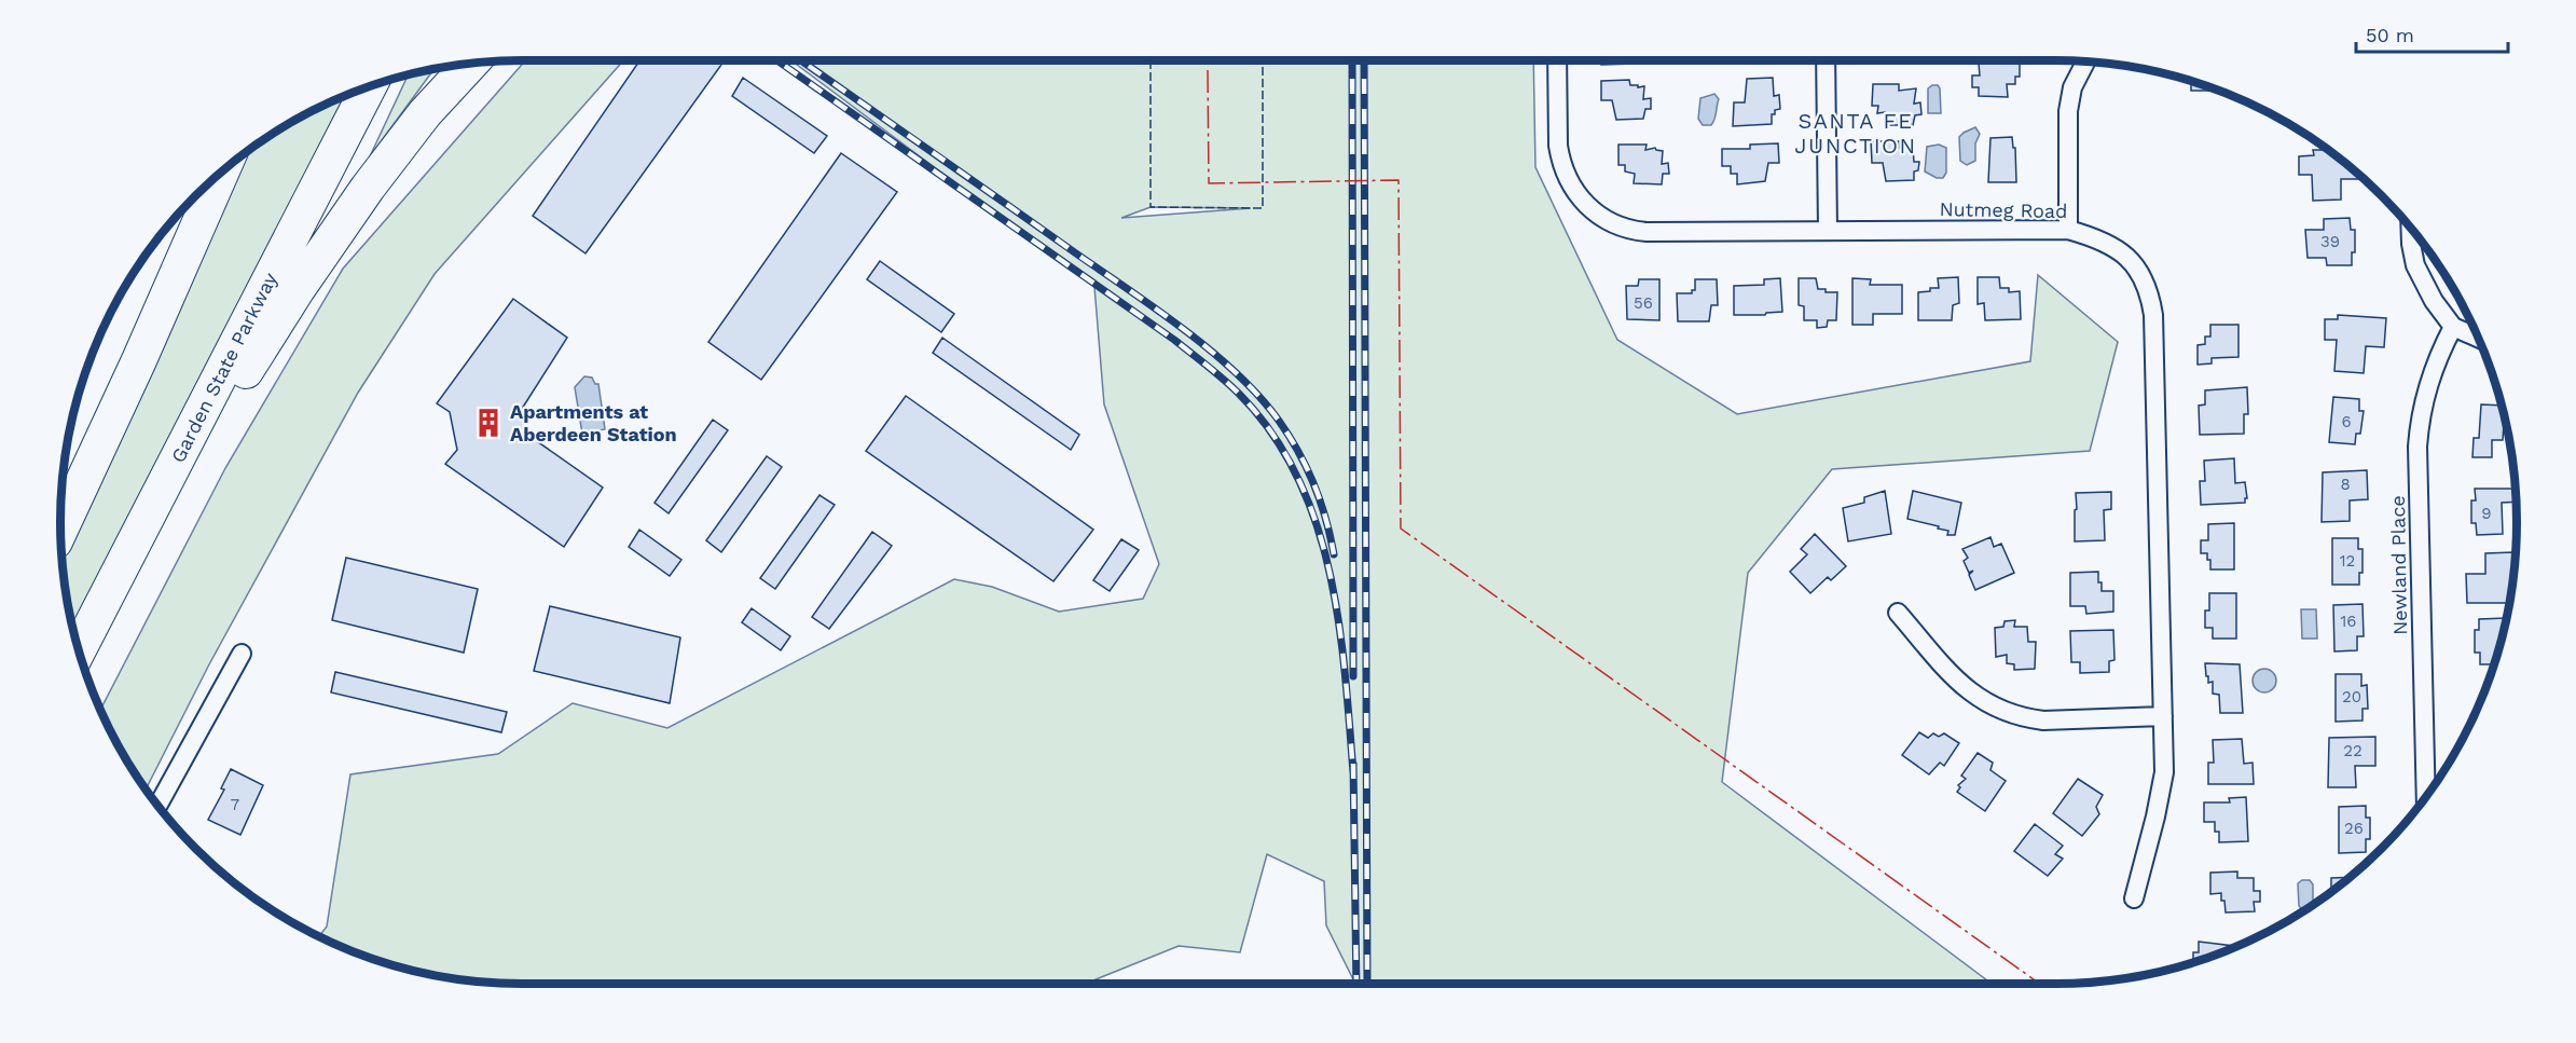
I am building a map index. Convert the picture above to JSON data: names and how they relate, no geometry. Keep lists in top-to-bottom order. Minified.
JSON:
{"streets":{"highway":["Garden State Parkway"],"street":["Nutmeg Road","Newland Place"]},"districts":["SANTA FE JUNCTION"],"places":{"building":["Apartments at Aberdeen Station"]},"house_numbers":["39","56","6","8","9","12","16","20","22","7","26"],"scale_bar":"50 m"}
